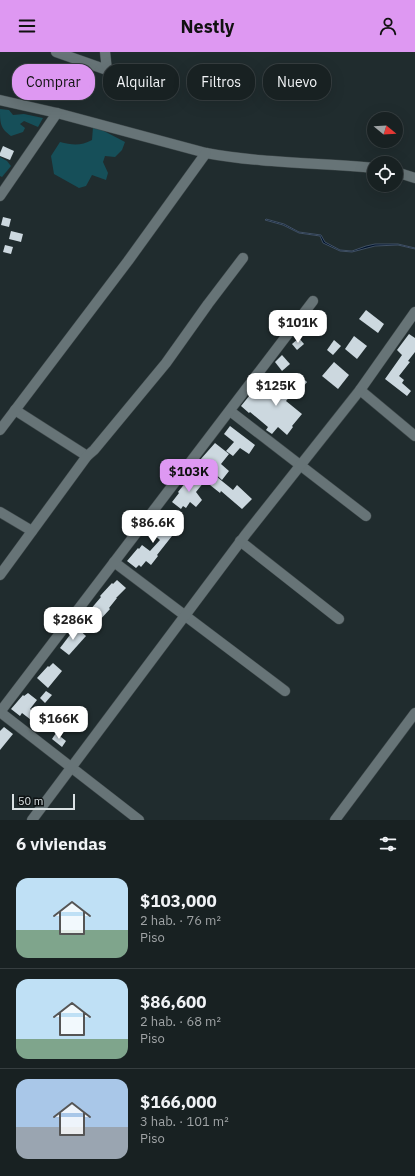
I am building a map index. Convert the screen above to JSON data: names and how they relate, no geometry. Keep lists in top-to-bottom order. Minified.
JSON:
{"scale_bar":"50 m","north":"right","page":{"header":"Nestly","chip":["Comprar","Alquilar","Filtros","Nuevo"],"price":["$101K","$125K","$103K","$86.6K","$286K","$166K"],"scale":"50 m","heading":"6 viviendas","list":[{"name":"$103,000","note":"2 hab. · 76 m² · Piso"},{"name":"$86,600","note":"2 hab. · 68 m² · Piso"},{"name":"$166,000","note":"3 hab. · 101 m² · Piso"}]}}
